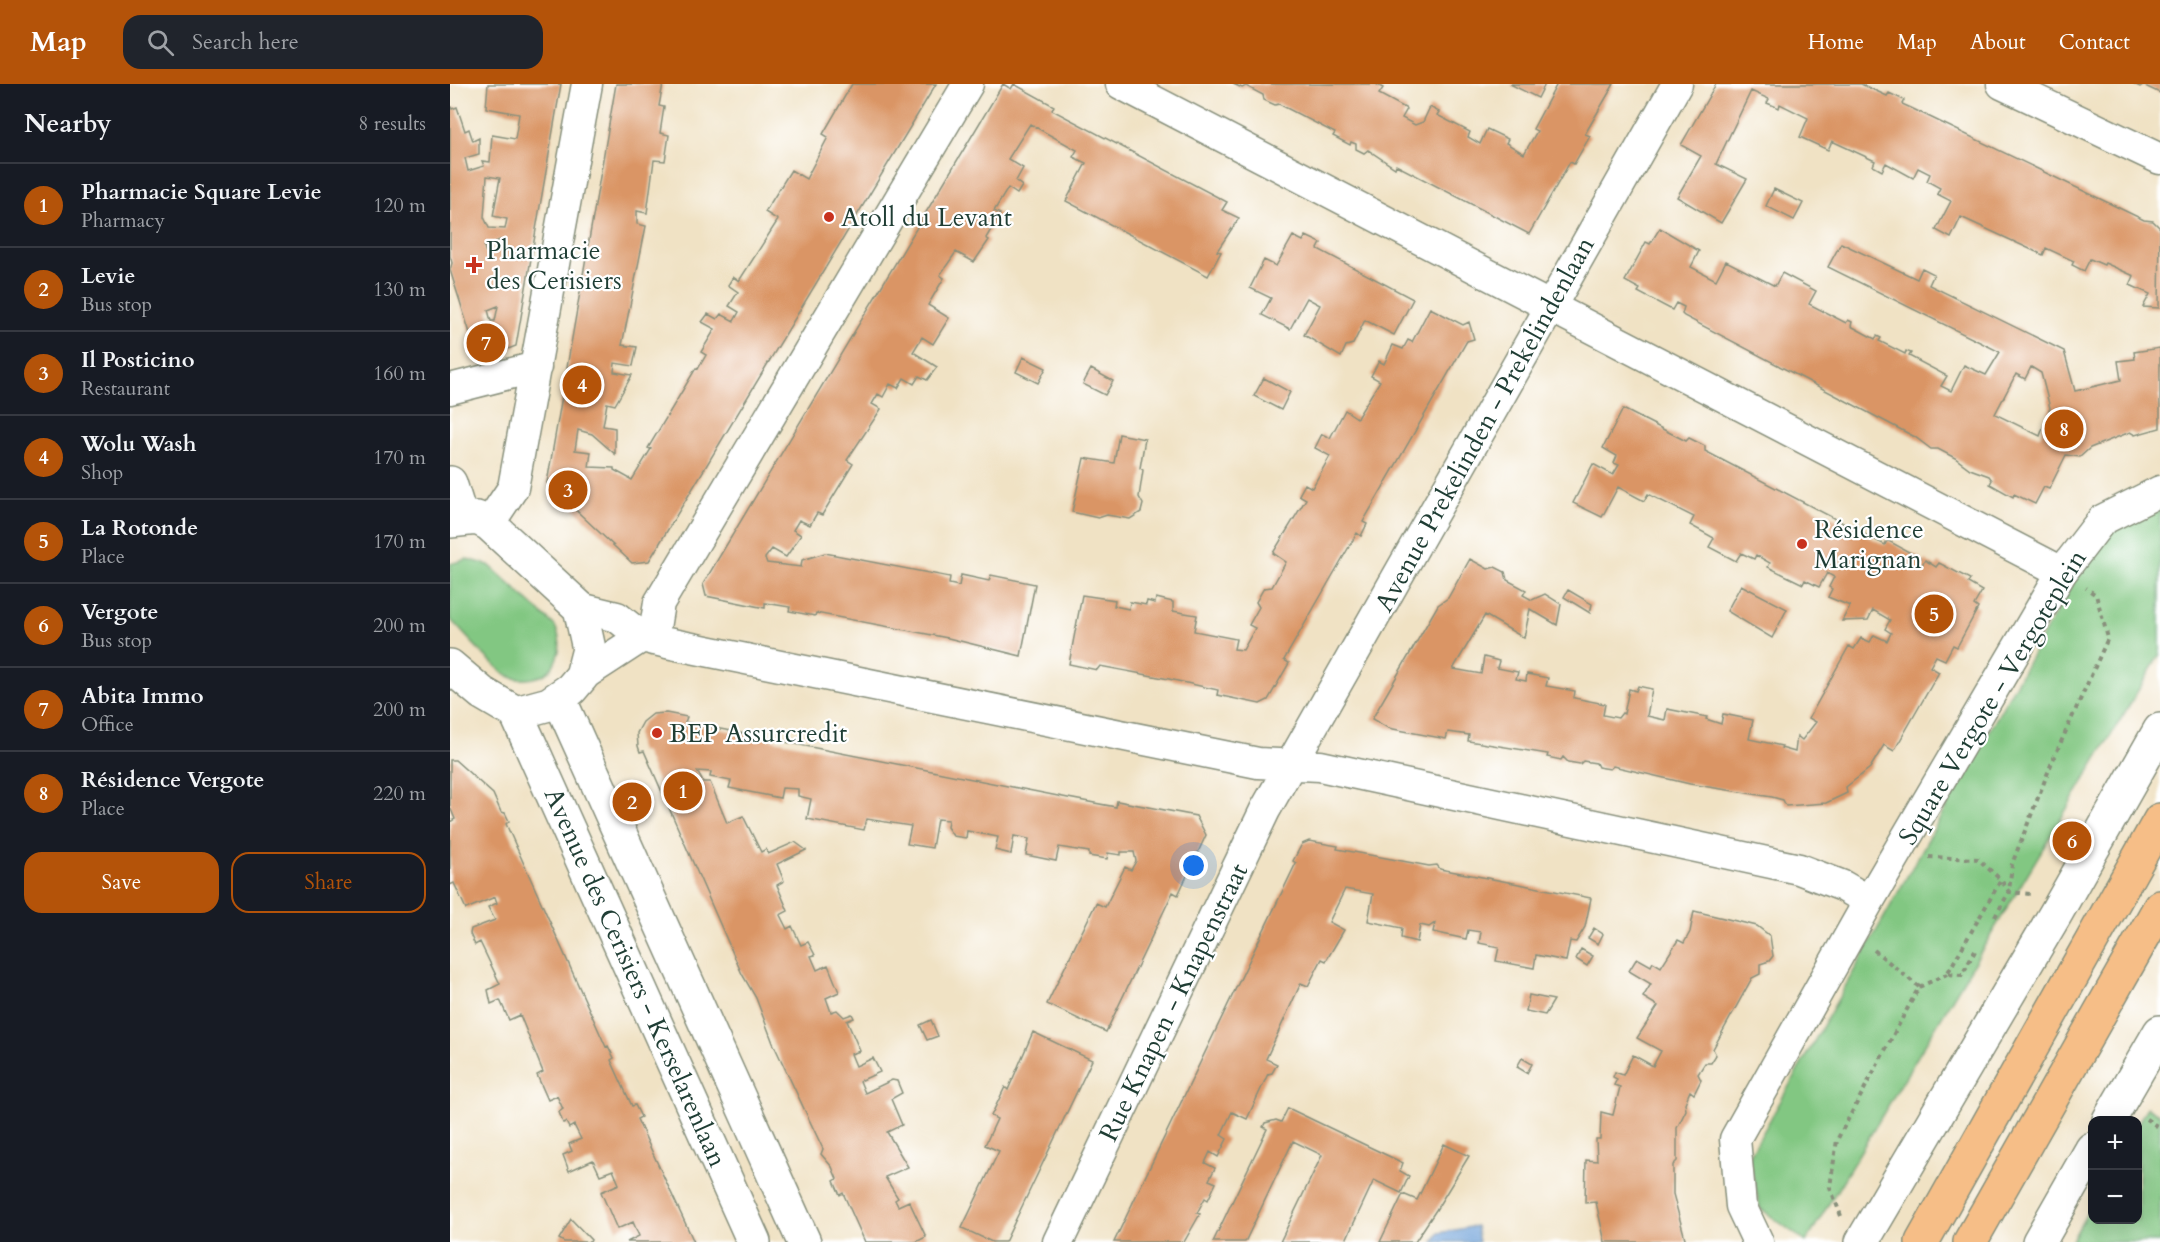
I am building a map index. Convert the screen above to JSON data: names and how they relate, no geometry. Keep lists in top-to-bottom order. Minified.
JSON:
{"streets":{"street":["Avenue Prekelinden - Prekelindenlaan","Square Vergote - Vergoteplein","Avenue des Cerisiers - Kerselarenlaan","Rue Knapen - Knapenstraat"]},"crossings":[["Avenue Prekelinden - Prekelindenlaan","Rue Knapen - Knapenstraat"]],"places":{"other":["Atoll du Levant","Résidence Marignan","BEP Assurcredit"],"health":["Pharmacie des Cerisiers"]},"page":{"header":"Map","search":"Search here","nav":["Home","Map","About","Contact"],"heading":["Nearby","8 results"],"list":[{"mark":"1","name":"Pharmacie Square Levie","note":"Pharmacy","value":"120 m"},{"mark":"2","name":"Levie","note":"Bus stop","value":"130 m"},{"mark":"3","name":"Il Posticino","note":"Restaurant","value":"160 m"},{"mark":"4","name":"Wolu Wash","note":"Shop","value":"170 m"},{"mark":"5","name":"La Rotonde","note":"Place","value":"170 m"},{"mark":"6","name":"Vergote","note":"Bus stop","value":"200 m"},{"mark":"7","name":"Abita Immo","note":"Office","value":"200 m"},{"mark":"8","name":"Résidence Vergote","note":"Place","value":"220 m"}],"pins":["7","4","8","3","5","1","2","6"],"buttons":["Save","Share"],"map_buttons":["+","−"]}}
